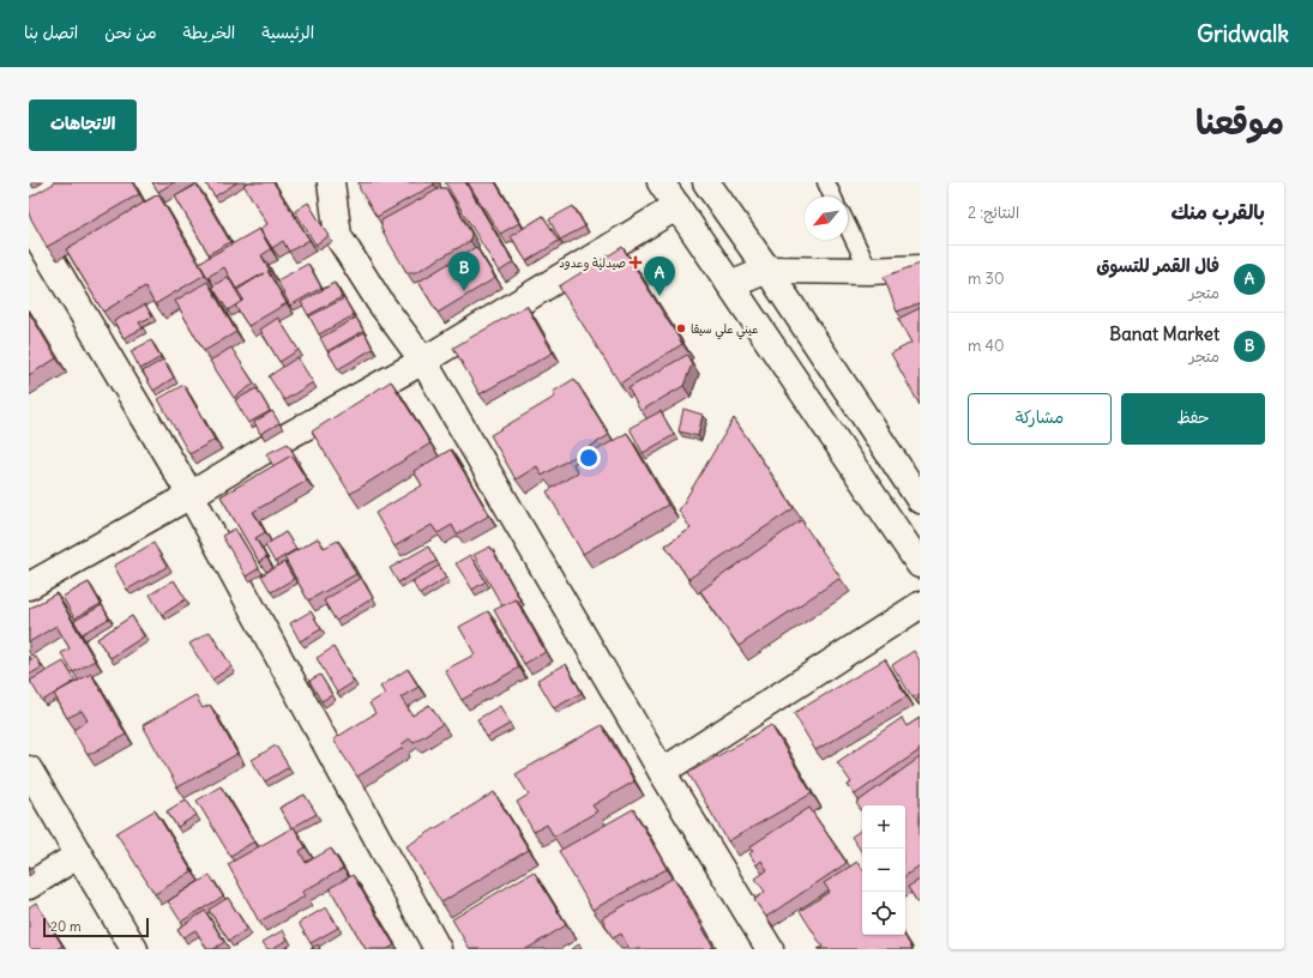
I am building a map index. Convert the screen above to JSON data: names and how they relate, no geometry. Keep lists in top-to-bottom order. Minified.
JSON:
{"places":{"health":["صيدلية وعدود"],"other":["عيني علي سيقا"]},"scale_bar":"20 m","north":"bottom left","page":{"header":"Gridwalk","nav":["الرئيسية","الخريطة","من نحن","اتصل بنا"],"title":"موقعنا","buttons":["الاتجاهات",["حفظ","مشاركة"]],"heading":["بالقرب منك","النتائج: 2"],"list":[{"mark":"A","name":"فال القمر للتسوق","note":"متجر","value":"30 m"},{"mark":"B","name":"Banat Market","note":"متجر","value":"40 m"}],"pins":["B","A"],"map_buttons":["+","−"],"scale":"20 m"}}
